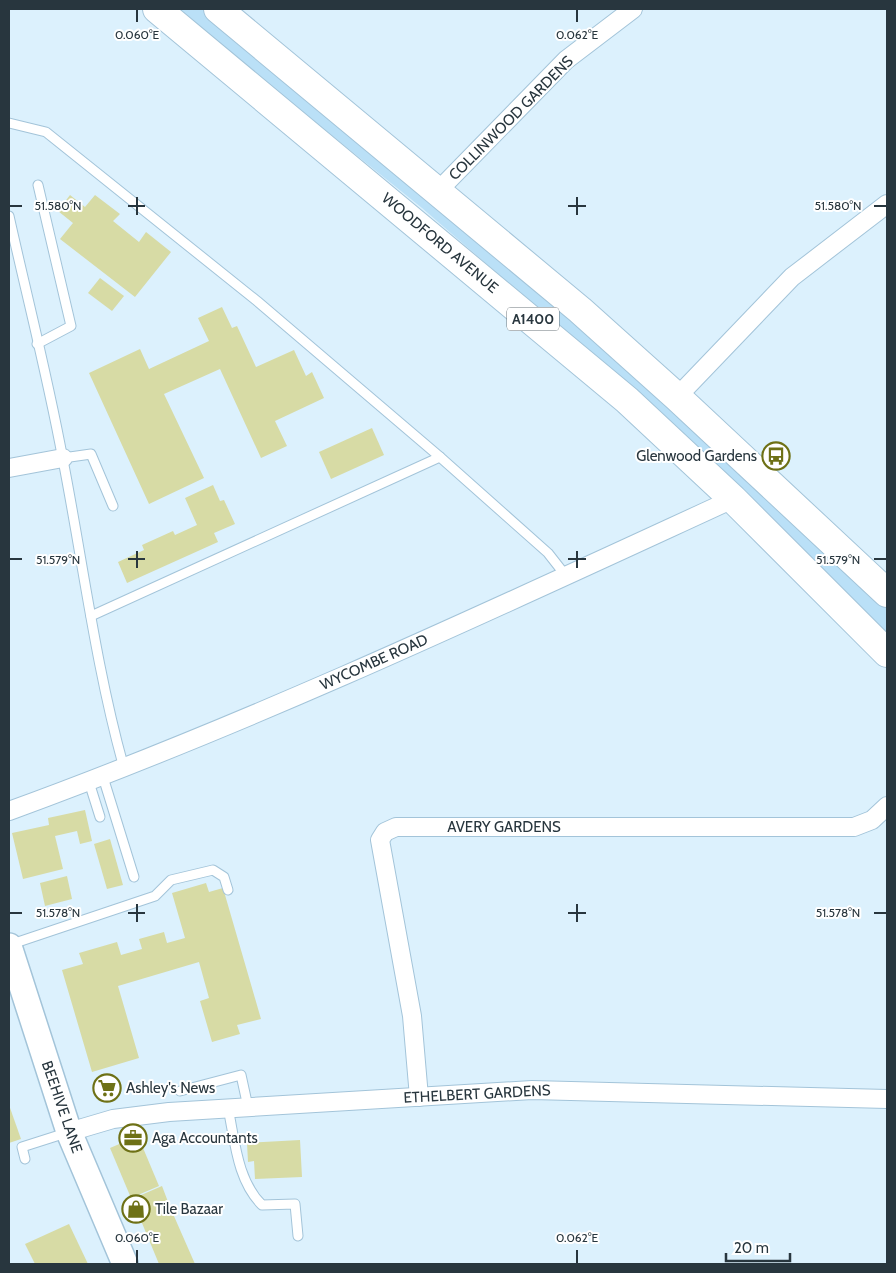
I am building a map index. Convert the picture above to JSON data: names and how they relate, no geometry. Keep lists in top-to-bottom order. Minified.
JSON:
{"streets":{"highway":["WOODFORD AVENUE","A1400"],"main road":["BEEHIVE LANE"],"street":["COLLINWOOD GARDENS","WYCOMBE ROAD","AVERY GARDENS","ETHELBERT GARDENS"]},"crossings":[["COLLINWOOD GARDENS","A1400"],["WOODFORD AVENUE","WYCOMBE ROAD"],["AVERY GARDENS","ETHELBERT GARDENS"],["ETHELBERT GARDENS","BEEHIVE LANE"]],"places":{"bus stop":["Glenwood Gardens"],"supermarket":["Ashley's News"],"office":["Aga Accountants"],"shop":["Tile Bazaar"]},"scale_bar":"20 m","coordinates":["0.060°E","0.062°E","51.580°N","51.579°N","51.578°N"]}
